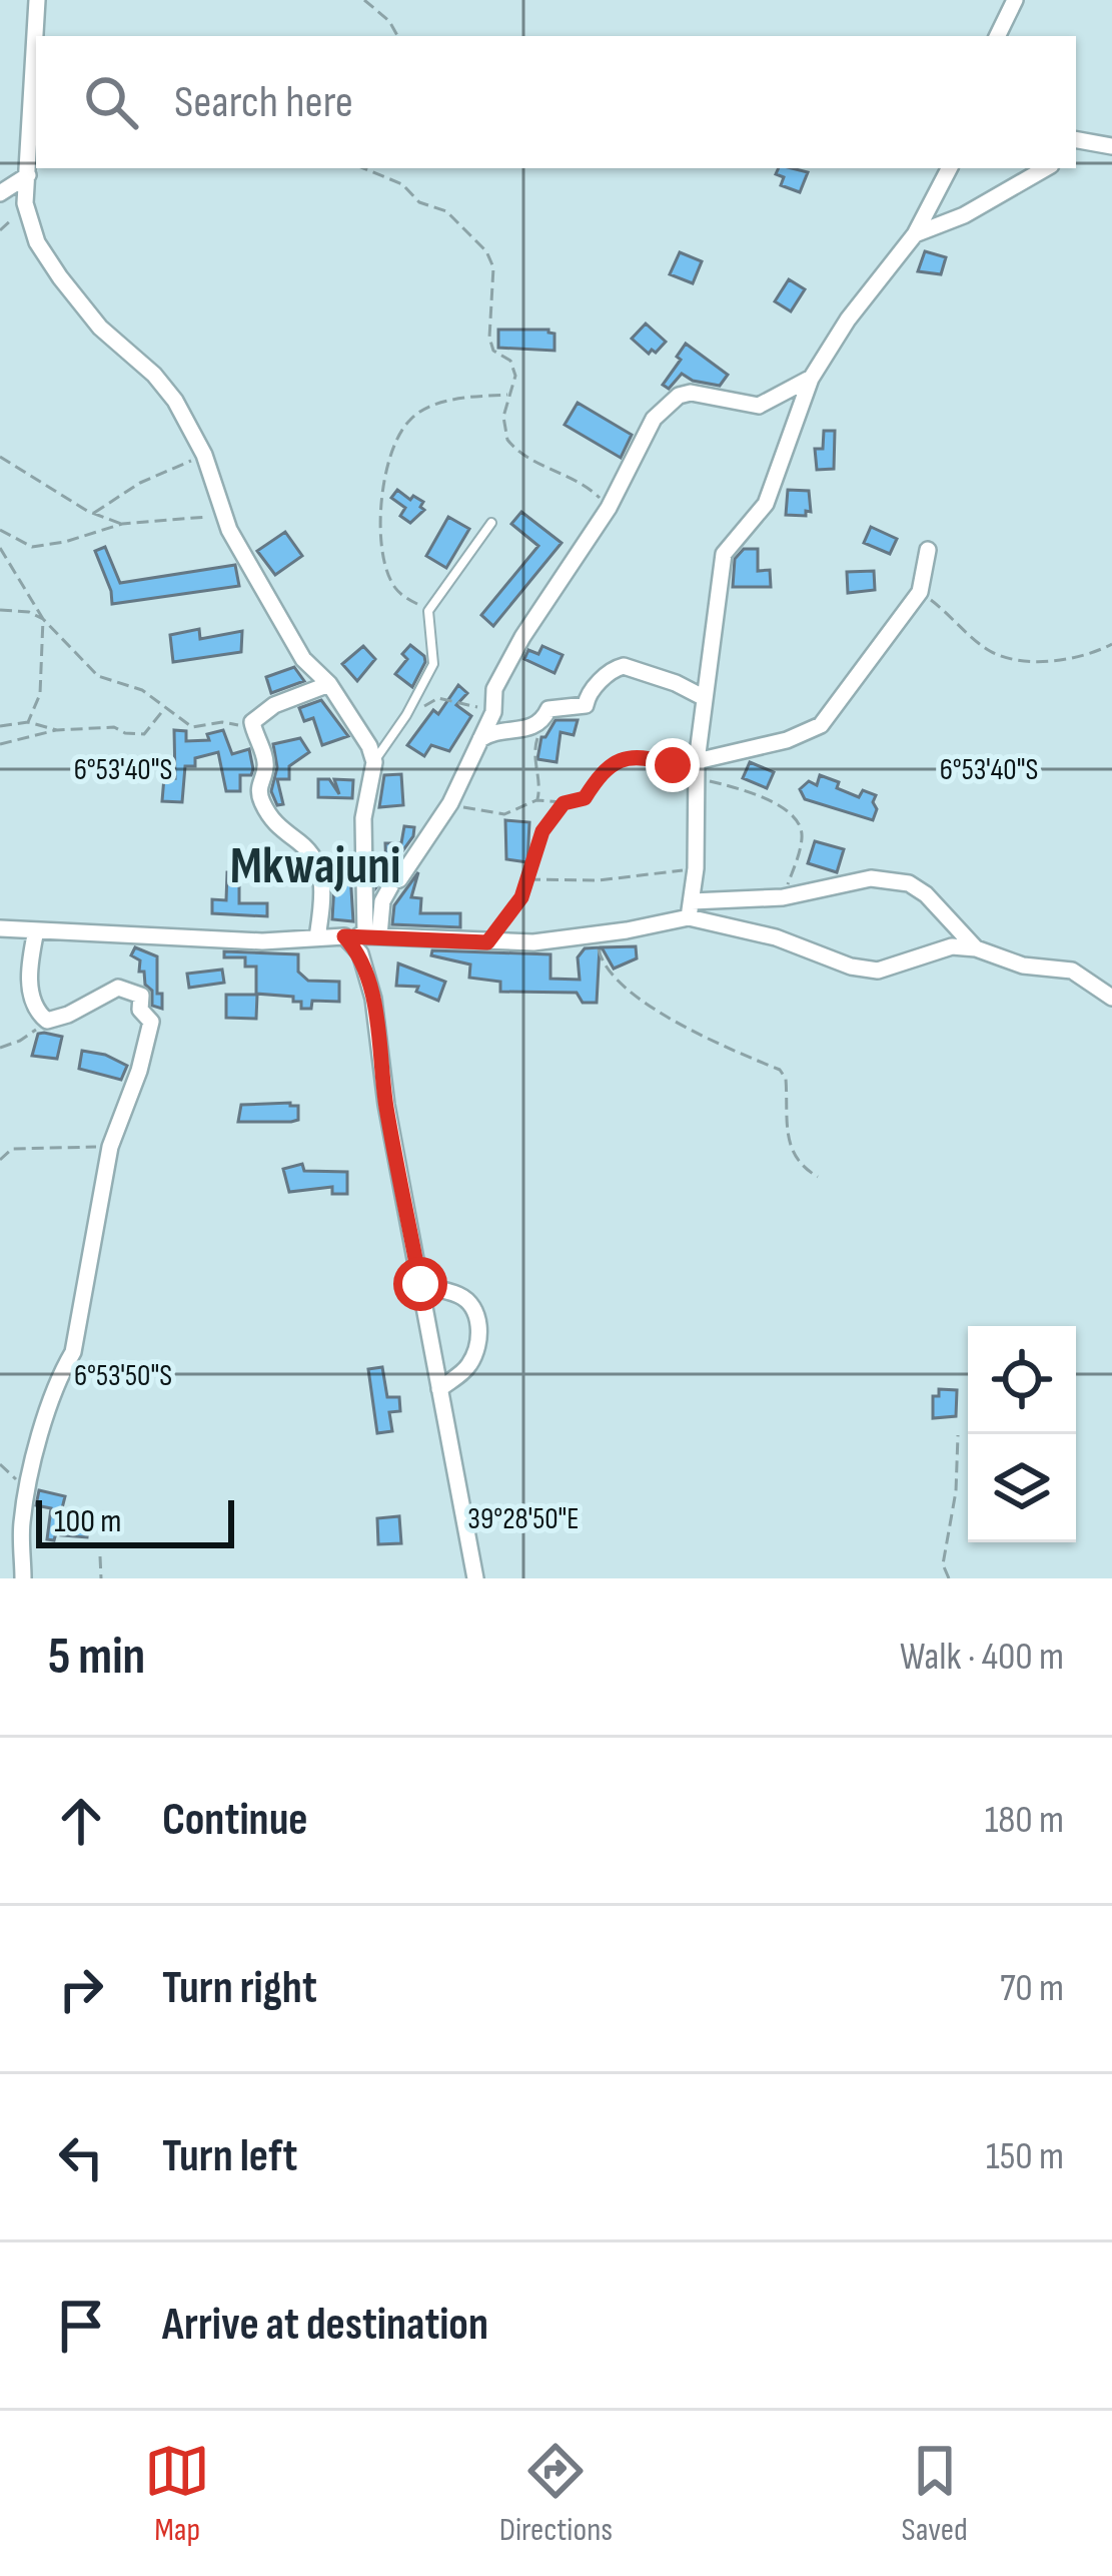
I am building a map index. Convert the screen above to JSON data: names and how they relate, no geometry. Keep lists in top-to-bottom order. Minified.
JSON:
{"districts":["Mkwajuni"],"scale_bar":"100 m","page":{"search":"Search here","scale":"100 m","heading":["5 min","Walk · 400 m"],"list":[["Continue","180 m"],["Turn right","70 m"],["Turn left","150 m"],"Arrive at destination"],"nav":["Map","Directions","Saved"]},"coordinates":["6°53'40\"S","6°53'50\"S","39°28'50\"E"]}
